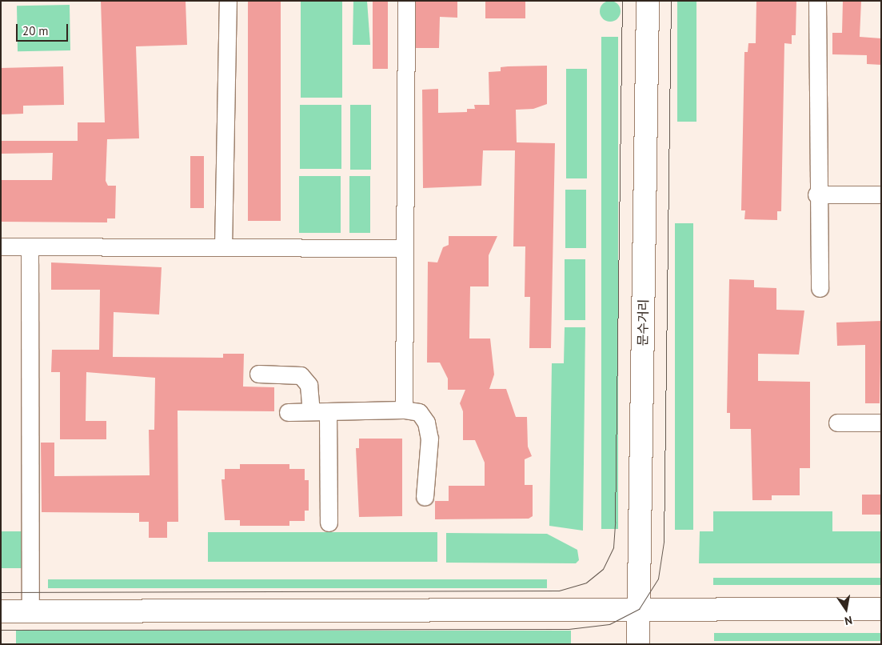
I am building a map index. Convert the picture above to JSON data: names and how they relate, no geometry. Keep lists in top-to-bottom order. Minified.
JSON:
{"streets":{"street":["문수거리"]},"scale_bar":"20 m","north":"bottom"}
